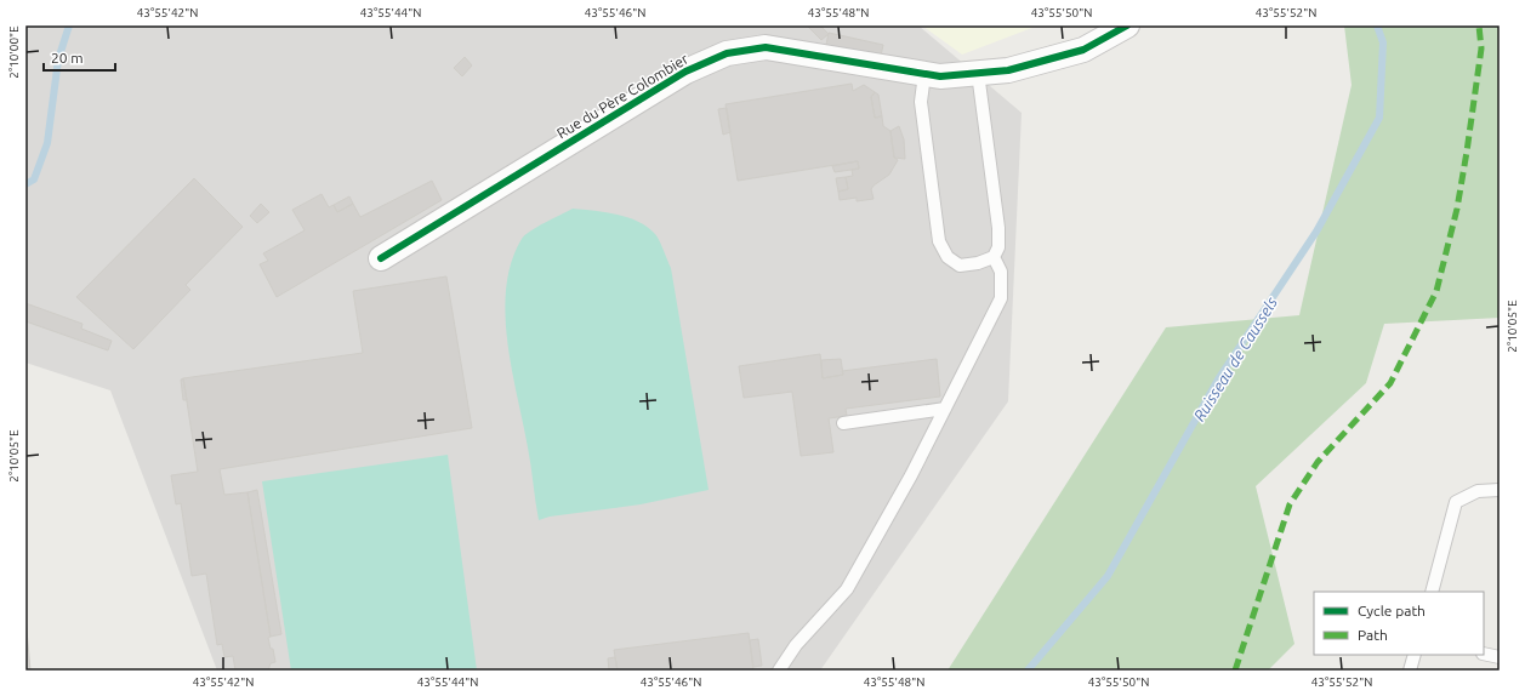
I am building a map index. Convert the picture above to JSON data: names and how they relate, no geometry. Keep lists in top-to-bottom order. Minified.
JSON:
{"streets":{"street":["Rue du Père Colombier"]},"water":["Ruisseau de Caussels"],"legend":["Cycle path","Path"],"scale_bar":"20 m","coordinates":["43°55'42\"N","43°55'44\"N","43°55'46\"N","43°55'48\"N","43°55'50\"N","43°55'52\"N","2°10'00\"E","2°10'05\"E"]}
